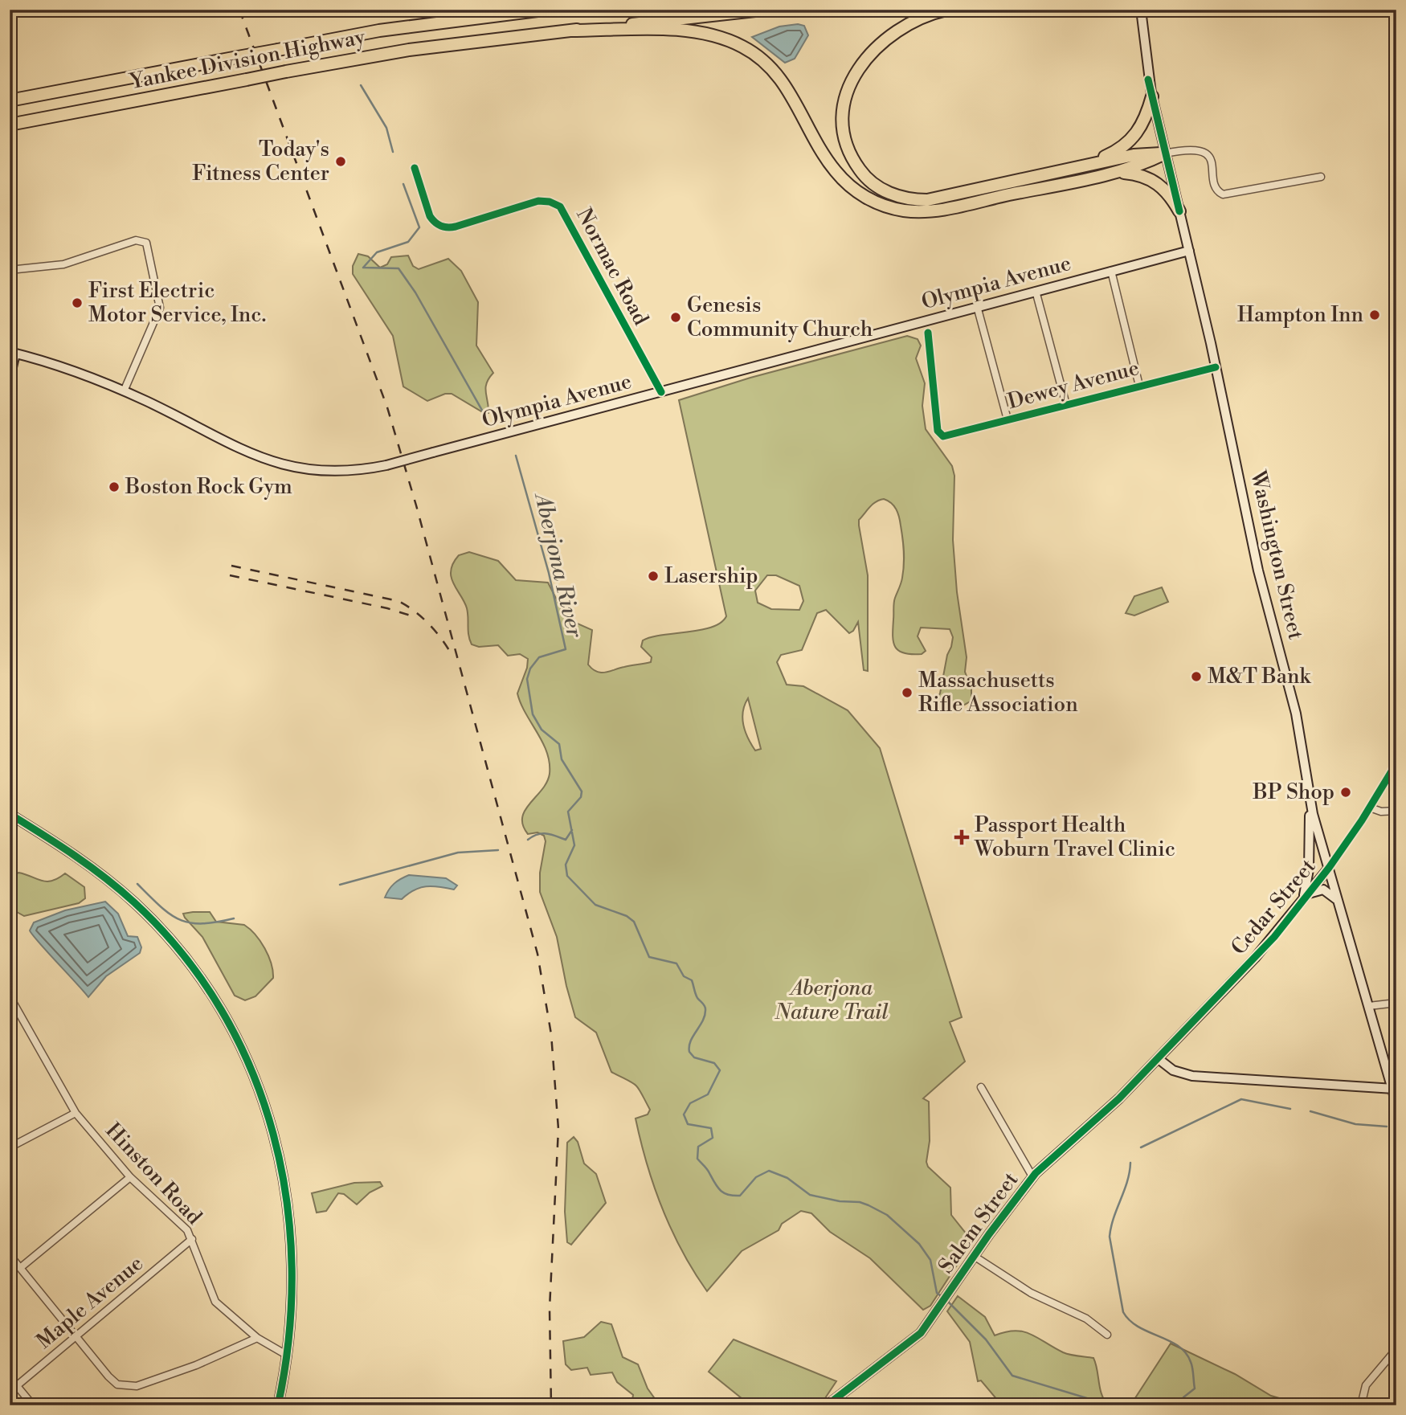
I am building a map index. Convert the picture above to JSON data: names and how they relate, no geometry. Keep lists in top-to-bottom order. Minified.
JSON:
{"streets":{"highway":["Yankee Division Highway"],"main road":["Olympia Avenue","Washington Street","Cedar Street","Salem Street"],"street":["Normac Road","Dewey Avenue","Hinston Road","Maple Avenue"]},"crossings":[["Normac Road","Olympia Avenue"],["Olympia Avenue","Washington Street"],["Dewey Avenue","Washington Street"],["Washington Street","Cedar Street"],["Cedar Street","Salem Street"],["Hinston Road","Maple Avenue"]],"water":["Aberjona River"],"parks":["Aberjona Nature Trail"],"places":{"other":["Today's Fitness Center","First Electric Motor Service, Inc.","Hampton Inn","Genesis Community Church","Boston Rock Gym","Lasership","M&T Bank","Massachusetts Rifle Association","BP Shop"],"health":["Passport Health Woburn Travel Clinic"]}}
